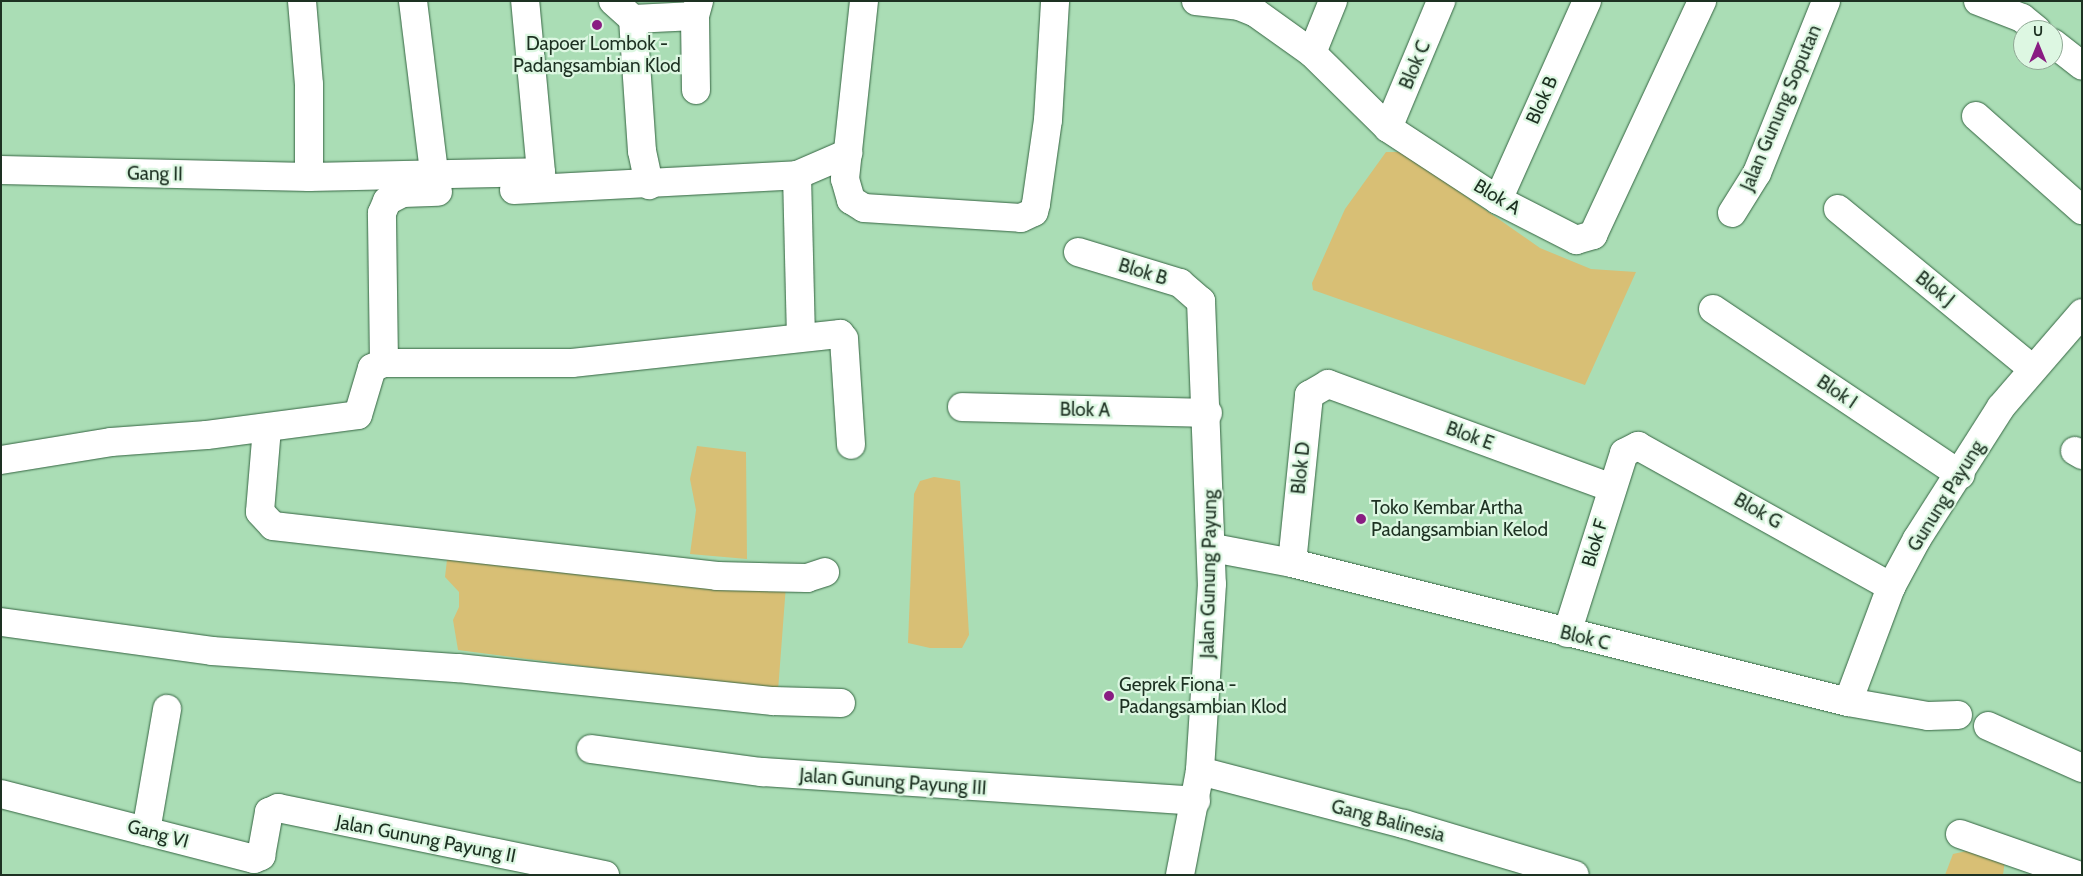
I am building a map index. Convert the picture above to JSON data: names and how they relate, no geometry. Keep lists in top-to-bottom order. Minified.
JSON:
{"streets":{"street":["Blok C","Blok B","Jalan Gunung Soputan","Gang II","Blok A","Blok J","Blok I","Blok E","Blok D","Gunung Payung","Blok G","Blok F","Jalan Gunung Payung","Jalan Gunung Payung III","Gang Balinesia","Gang VI","Jalan Gunung Payung II"]},"crossings":[["Blok C","Blok A"],["Blok C","Blok D"],["Blok C","Gunung Payung"],["Blok C","Blok F"],["Blok C","Jalan Gunung Payung"],["Blok B","Blok A"],["Blok B","Jalan Gunung Payung"],["Blok A","Jalan Gunung Payung"],["Blok J","Gunung Payung"],["Blok I","Gunung Payung"],["Blok E","Blok D"],["Blok E","Blok F"],["Gunung Payung","Blok G"],["Blok G","Blok F"],["Jalan Gunung Payung","Jalan Gunung Payung III"],["Jalan Gunung Payung","Gang Balinesia"],["Gang VI","Jalan Gunung Payung II"]],"places":["Dapoer Lombok - Padangsambian Klod","Toko Kembar Artha Padangsambian Kelod","Geprek Fiona - Padangsambian Klod"],"north":"top"}
